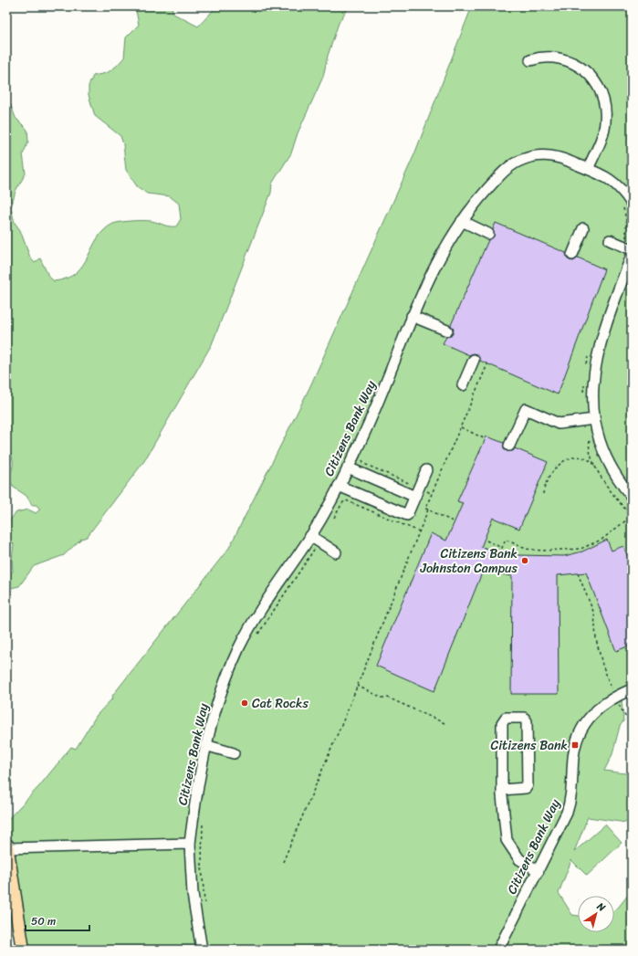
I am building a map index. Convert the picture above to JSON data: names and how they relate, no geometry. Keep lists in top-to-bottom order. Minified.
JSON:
{"streets":{"lane":["Citizens Bank Way"]},"places":{"other":["Citizens Bank Johnston Campus","Cat Rocks"],"transit":["Citizens Bank"]},"scale_bar":"50 m","north":"top right"}
